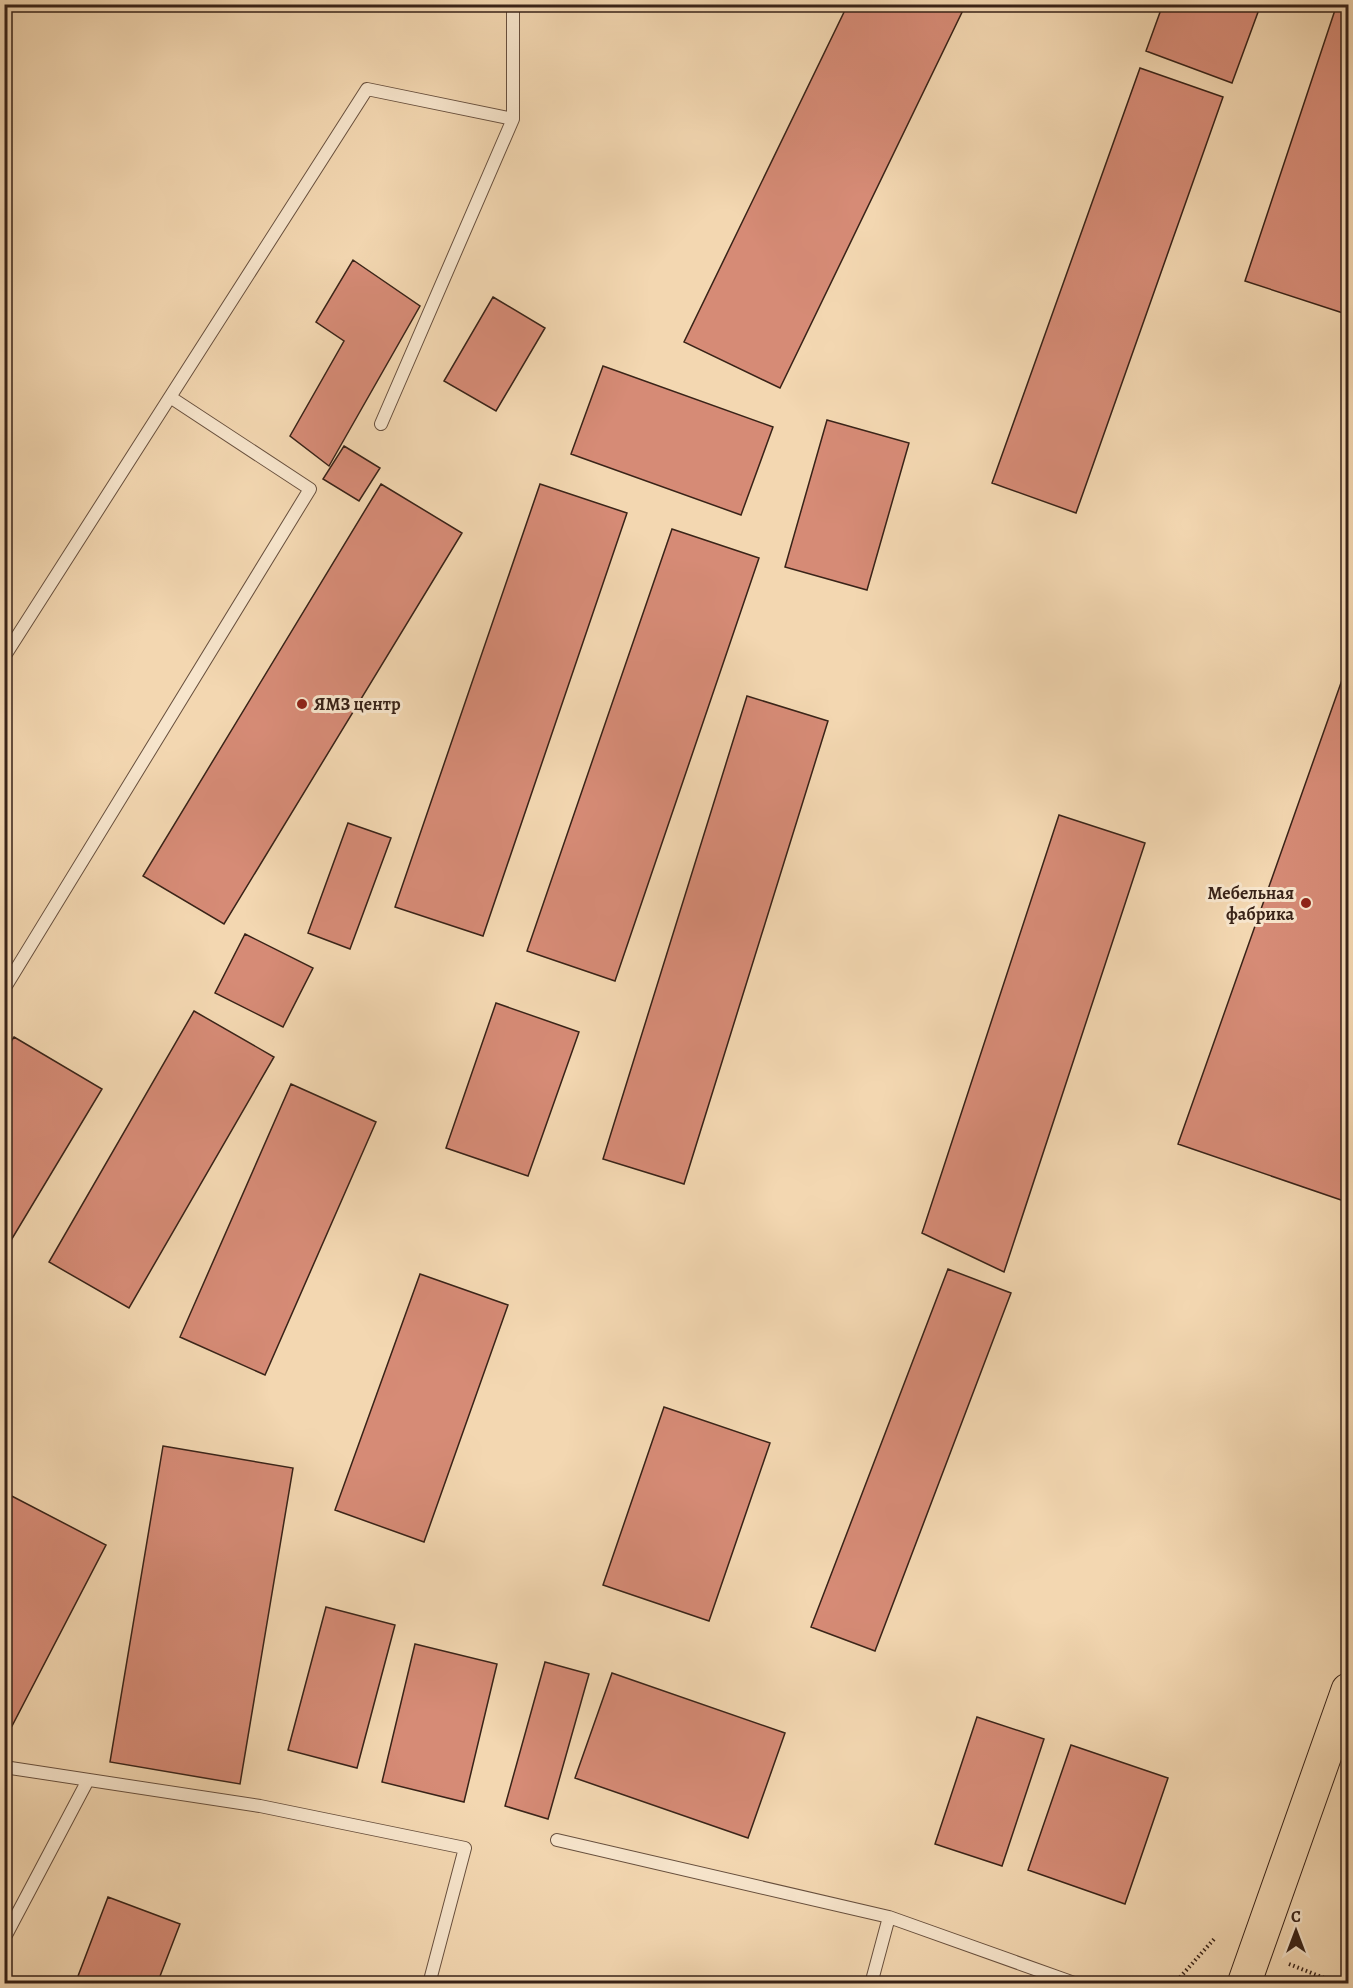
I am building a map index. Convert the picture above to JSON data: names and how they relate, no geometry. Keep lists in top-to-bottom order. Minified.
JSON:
{"places":["ЯМЗ центр","Мебельная фабрика"],"north":"top"}
